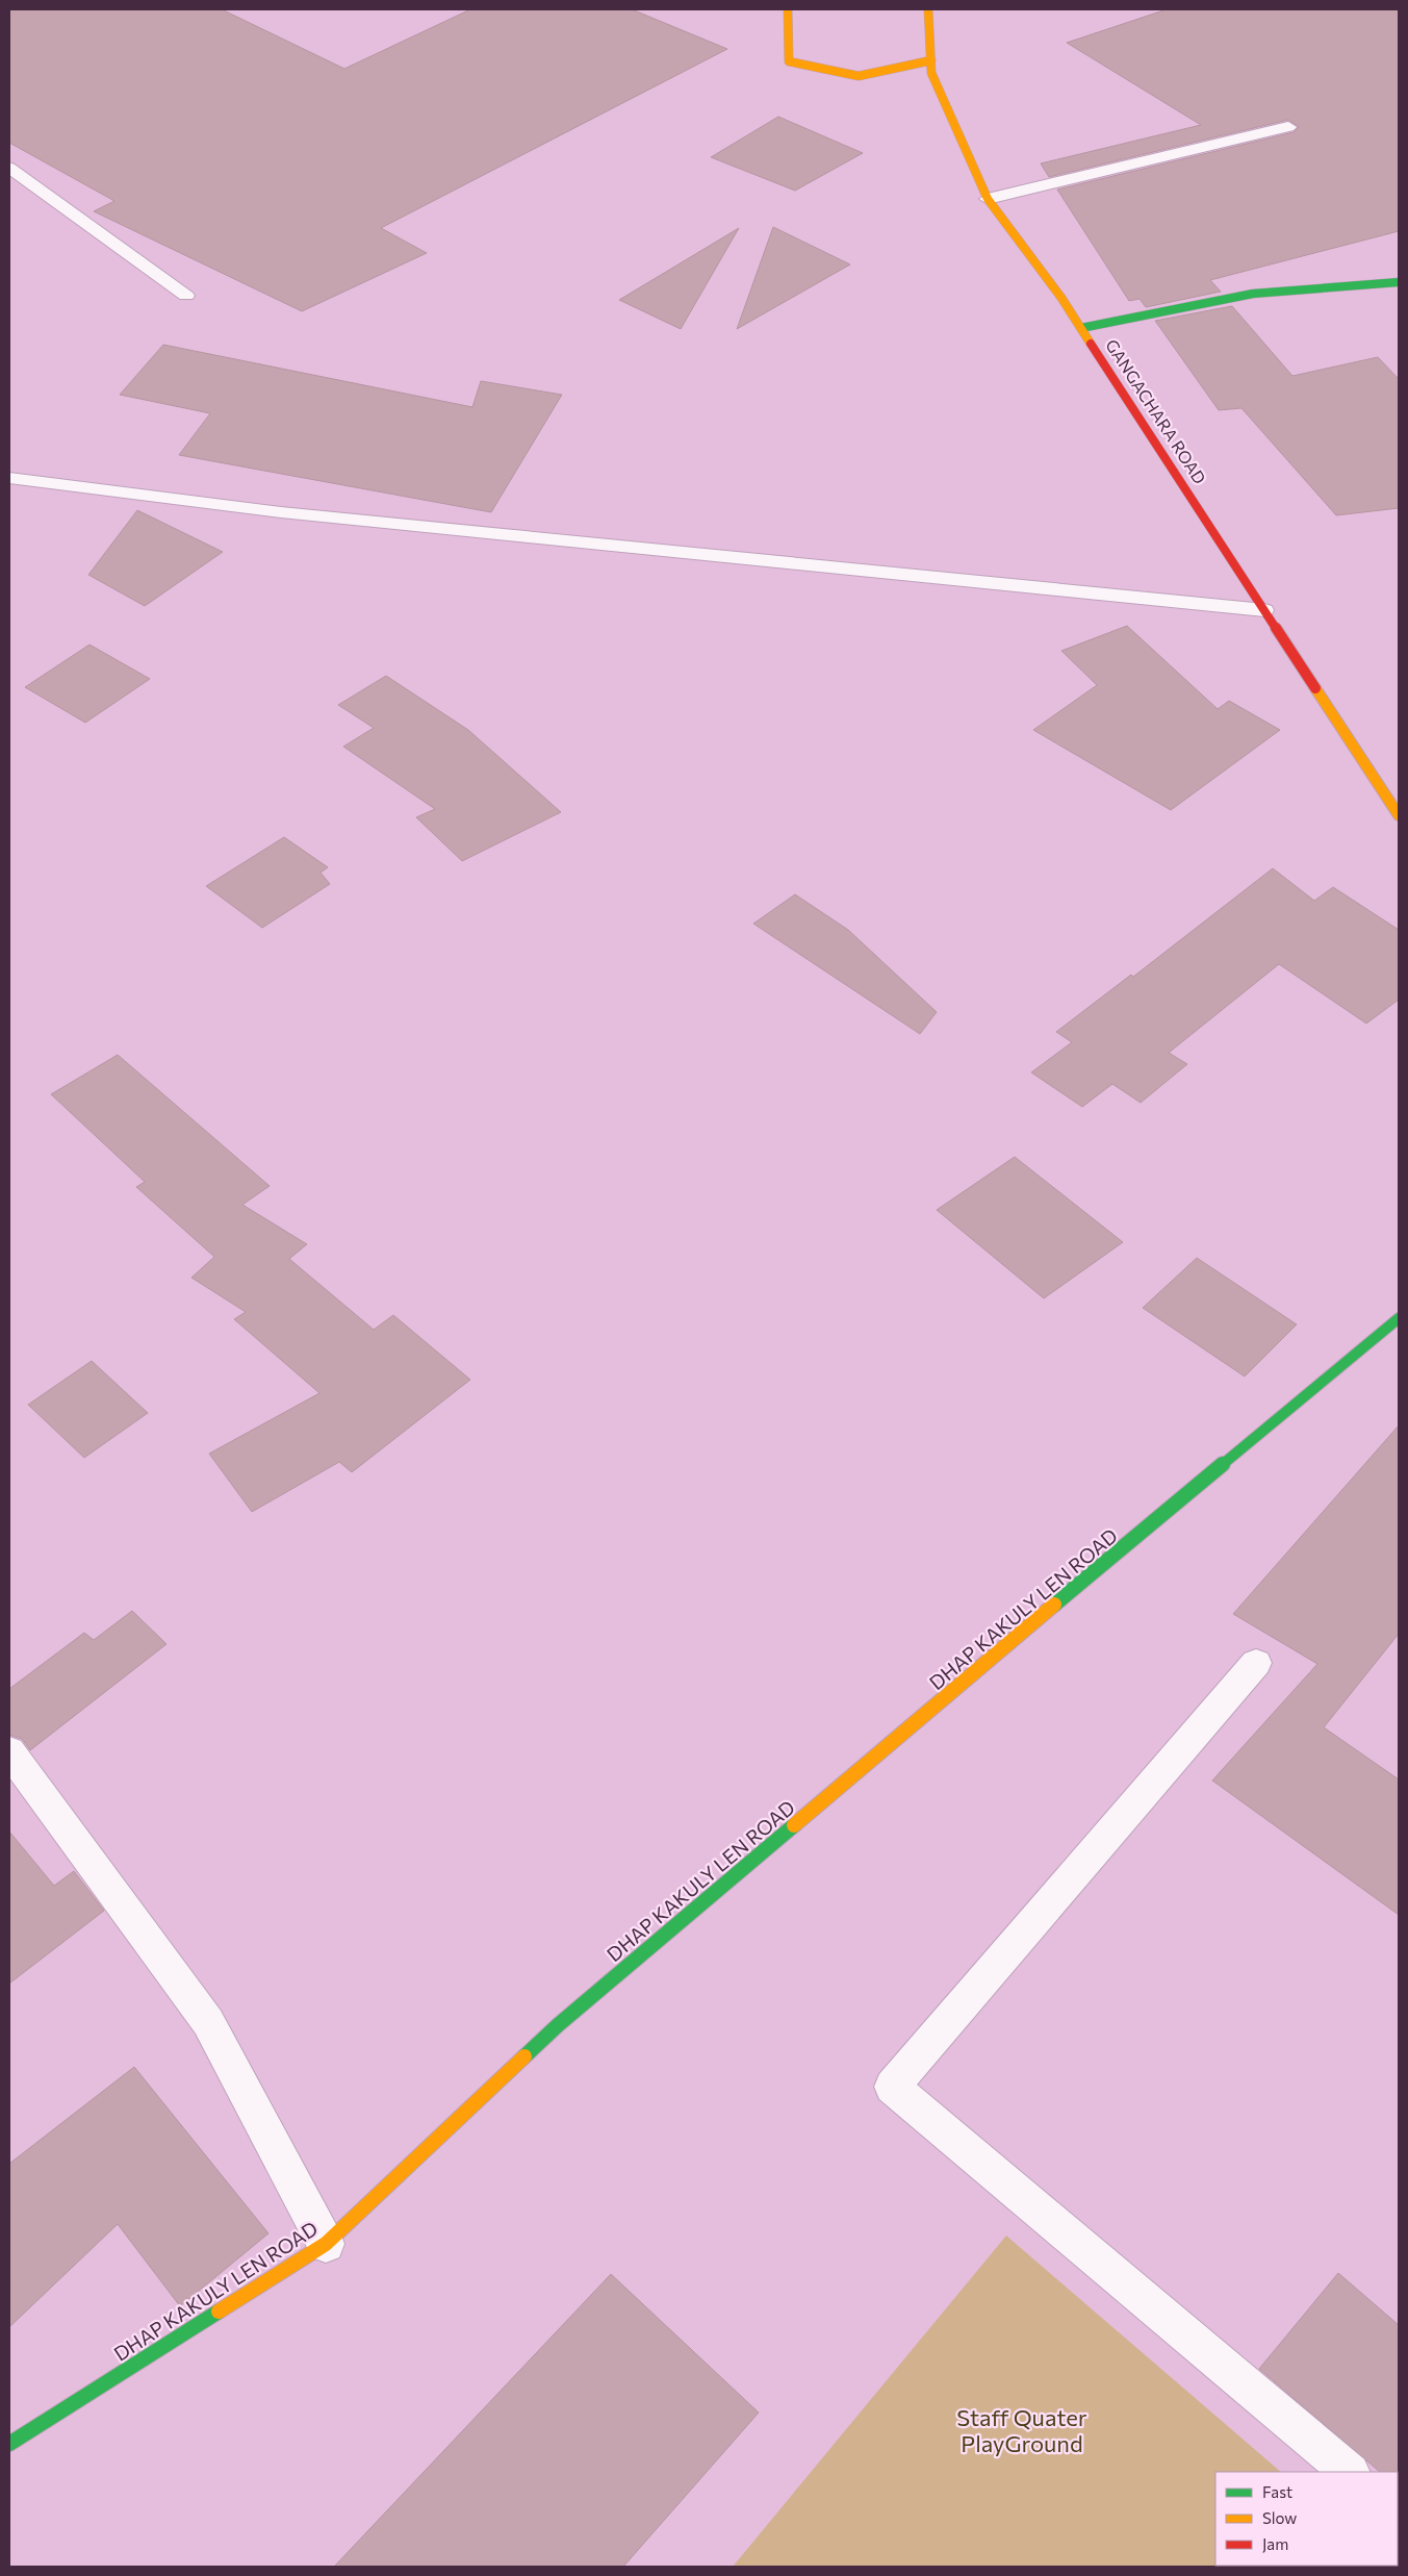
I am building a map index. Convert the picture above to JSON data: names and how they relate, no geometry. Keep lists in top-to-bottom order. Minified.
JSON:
{"streets":{"street":["GANGACHARA ROAD","DHAP KAKULY LEN ROAD"]},"parks":["Staff Quater PlayGround"],"legend":["Fast","Slow","Jam"]}
